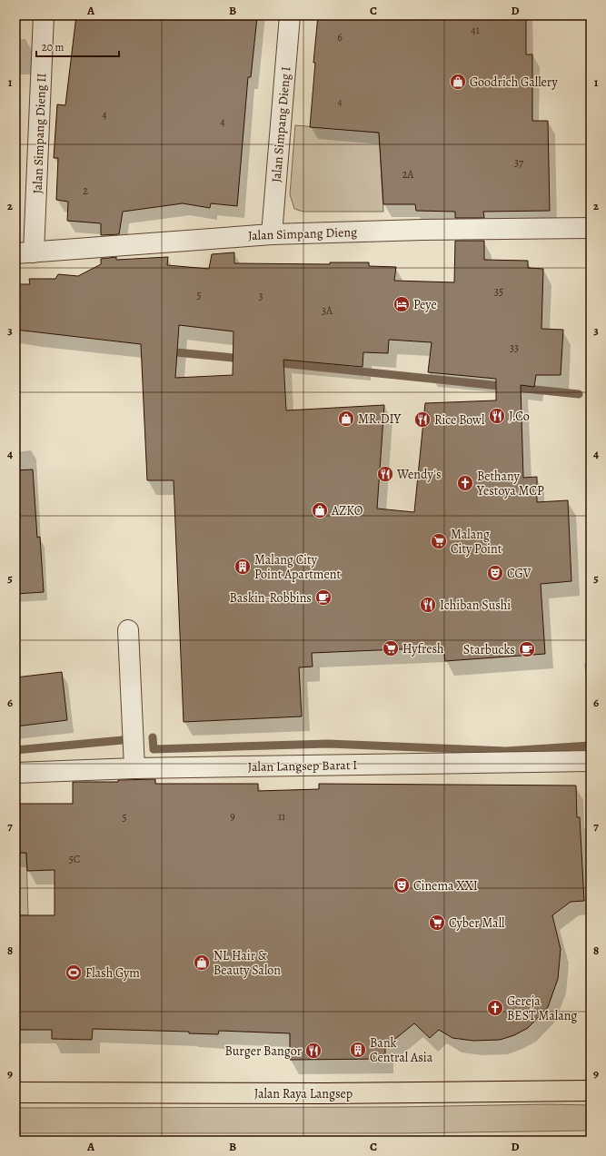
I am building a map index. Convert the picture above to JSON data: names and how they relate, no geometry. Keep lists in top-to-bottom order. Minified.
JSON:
{"streets":{"main road":["Jalan Raya Langsep"],"street":["Jalan Simpang Dieng I","Jalan Simpang Dieng II","Jalan Simpang Dieng","Jalan Langsep Barat I"]},"crossings":[["Jalan Simpang Dieng I","Jalan Simpang Dieng"],["Jalan Simpang Dieng II","Jalan Simpang Dieng"]],"places":{"shop":["Goodrich Gallery","MR.DIY","AZKO","NL Hair & Beauty Salon"],"hotel":["Peye"],"restaurant":["J.Co","Rice Bowl","Wendy's","Ichiban Sushi","Burger Bangor"],"church":["Bethany Yestoya MCP","Gereja BEST Malang"],"supermarket":["Malang City Point","Hyfresh","Cyber Mall"],"building":["Malang City Point Apartment","Bank Central Asia"],"theatre":["CGV","Cinema XXI"],"cafe":["Baskin-Robbins","Starbucks"],"sports":["Flash Gym"]},"house_numbers":["41","6","4","4","4","37","2A","2","35","5","3","3A","33","9","11","5","5C"],"scale_bar":"20 m","grid":{"columns":["A","B","C","D"],"rows":["1","2","3","4","5","6","7","8","9"]}}
